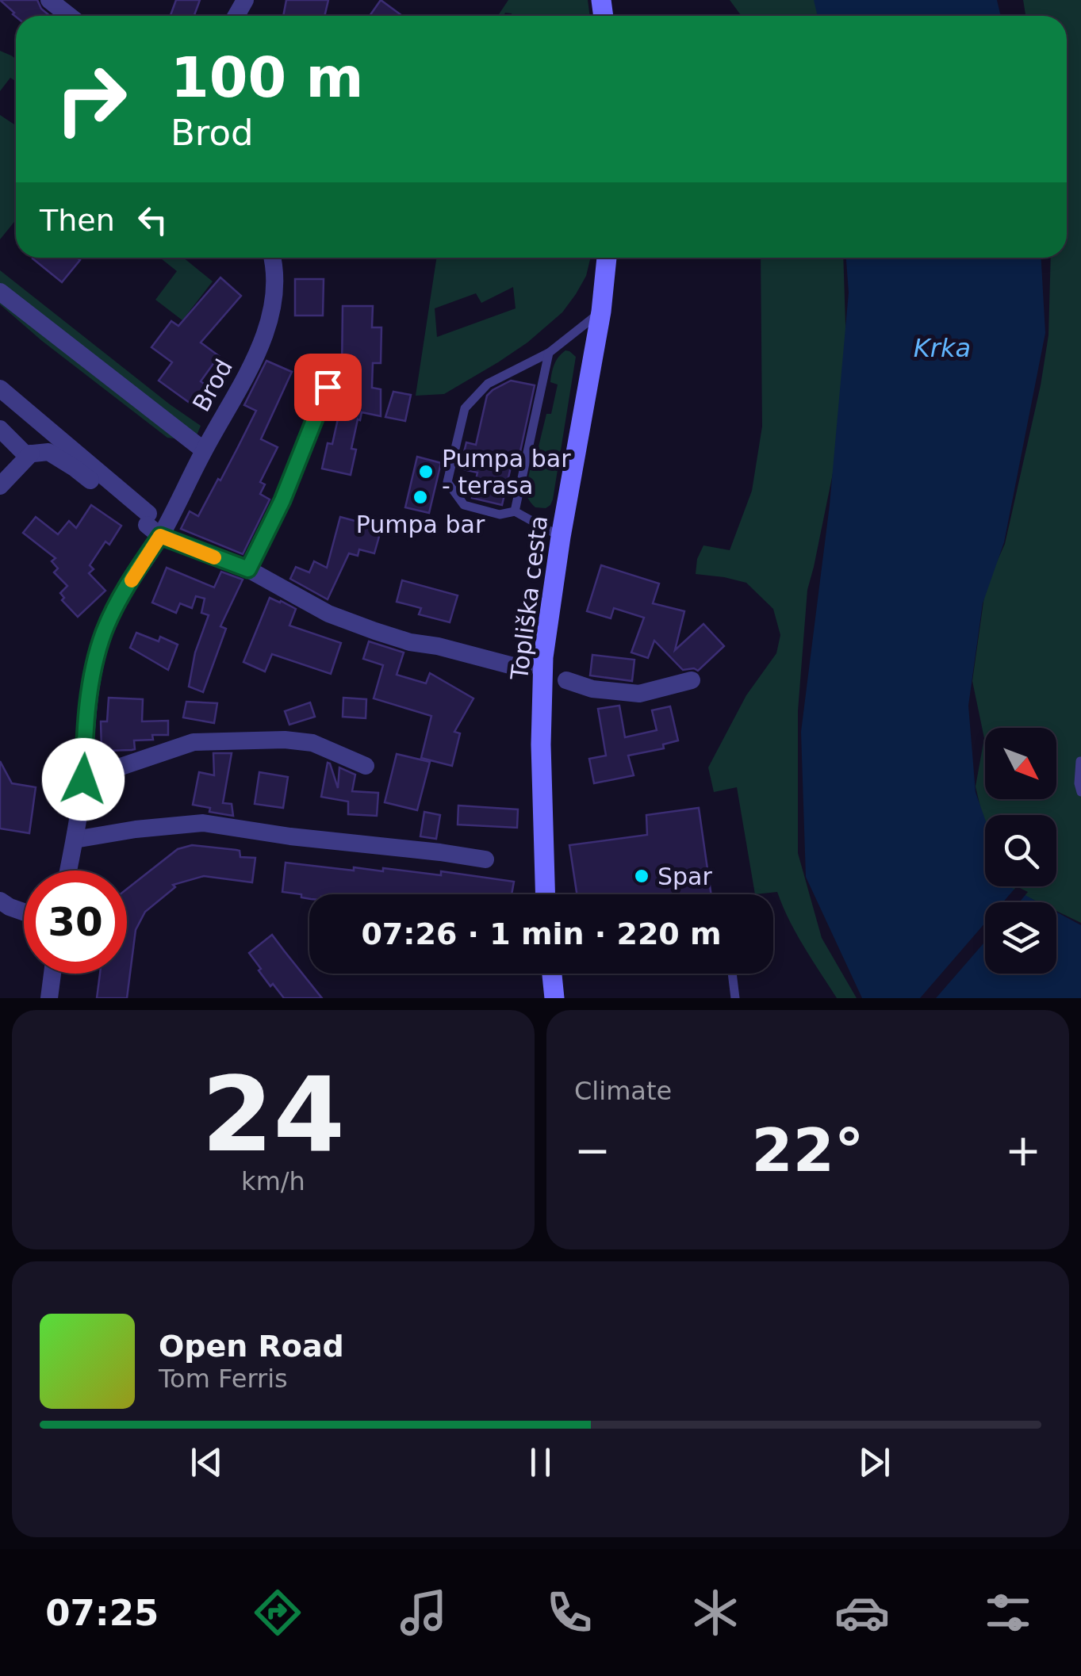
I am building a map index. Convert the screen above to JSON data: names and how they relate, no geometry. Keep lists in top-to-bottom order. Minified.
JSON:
{"streets":{"main road":["Topliška cesta"],"street":["Brod"]},"water":["Krka"],"places":["Pumpa bar - terasa","Pumpa bar","Spar"],"north":"bottom right","page":{"turn":["100 m","Brod"],"then":"Then","limit":"30","trip":"07:26 · 1 min · 220 m","tile":[["24","km/h"],"Climate"],"heat":["−","22°","+"],"song":["Open Road","Tom Ferris"],"tabs":"07:25"}}
